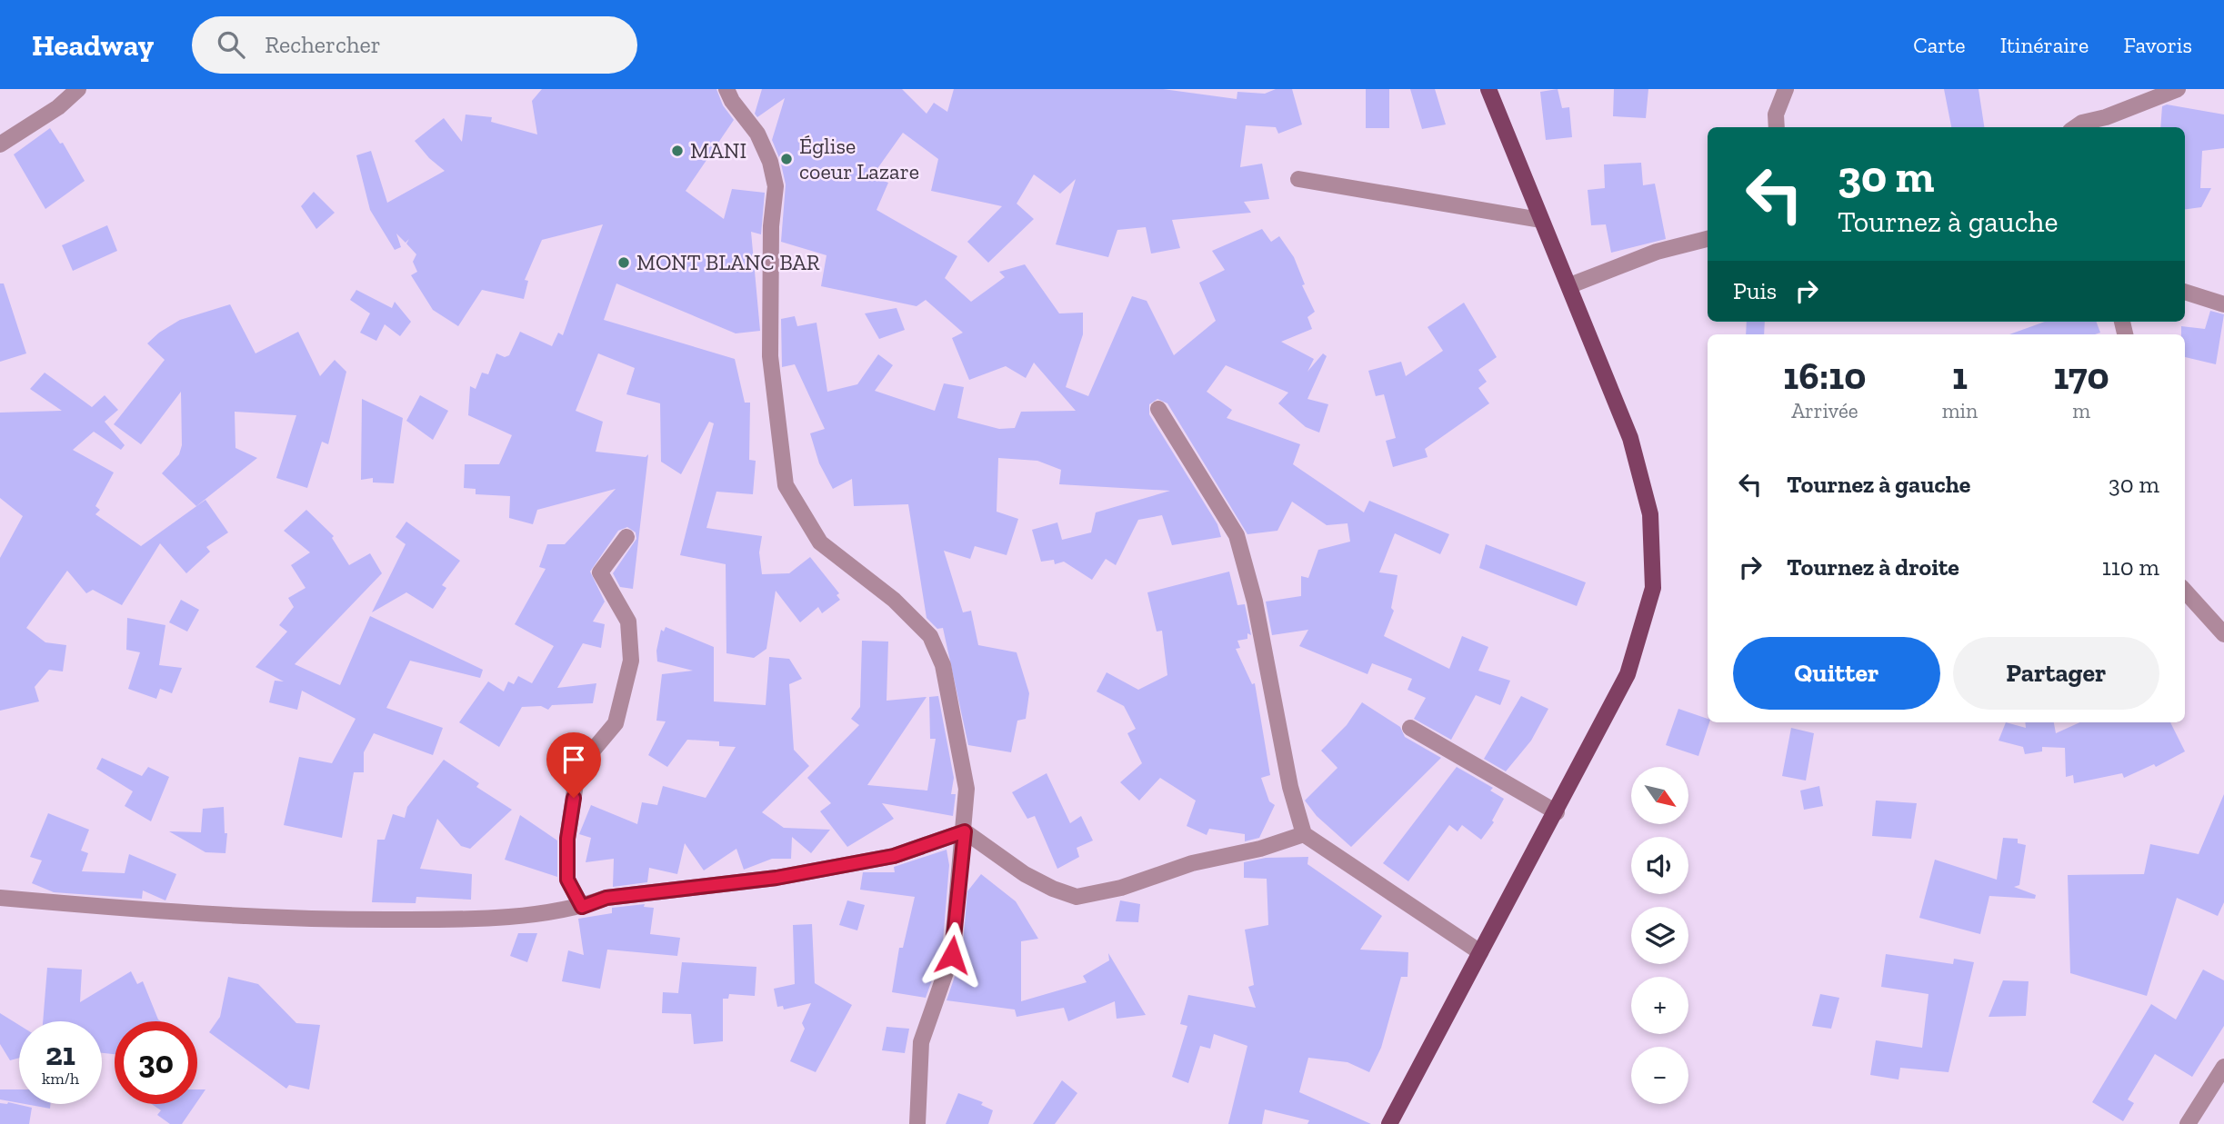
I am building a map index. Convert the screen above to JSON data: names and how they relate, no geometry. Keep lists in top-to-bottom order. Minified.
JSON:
{"places":["MANI","Église coeur Lazare","MONT BLANC BAR"],"north":"bottom right","page":{"header":"Headway","search":"Rechercher","nav":["Carte","Itinéraire","Favoris"],"turn":["30 m","Tournez à gauche"],"then":"Puis","eta":["16:10","Arrivée","1","min","170","m"],"list":[{"name":"Tournez à gauche","value":"30 m"},{"name":"Tournez à droite","value":"110 m"}],"buttons":["Quitter","Partager"],"map_buttons":["+","−"],"speed":"21 km/h","limit":"30"}}
